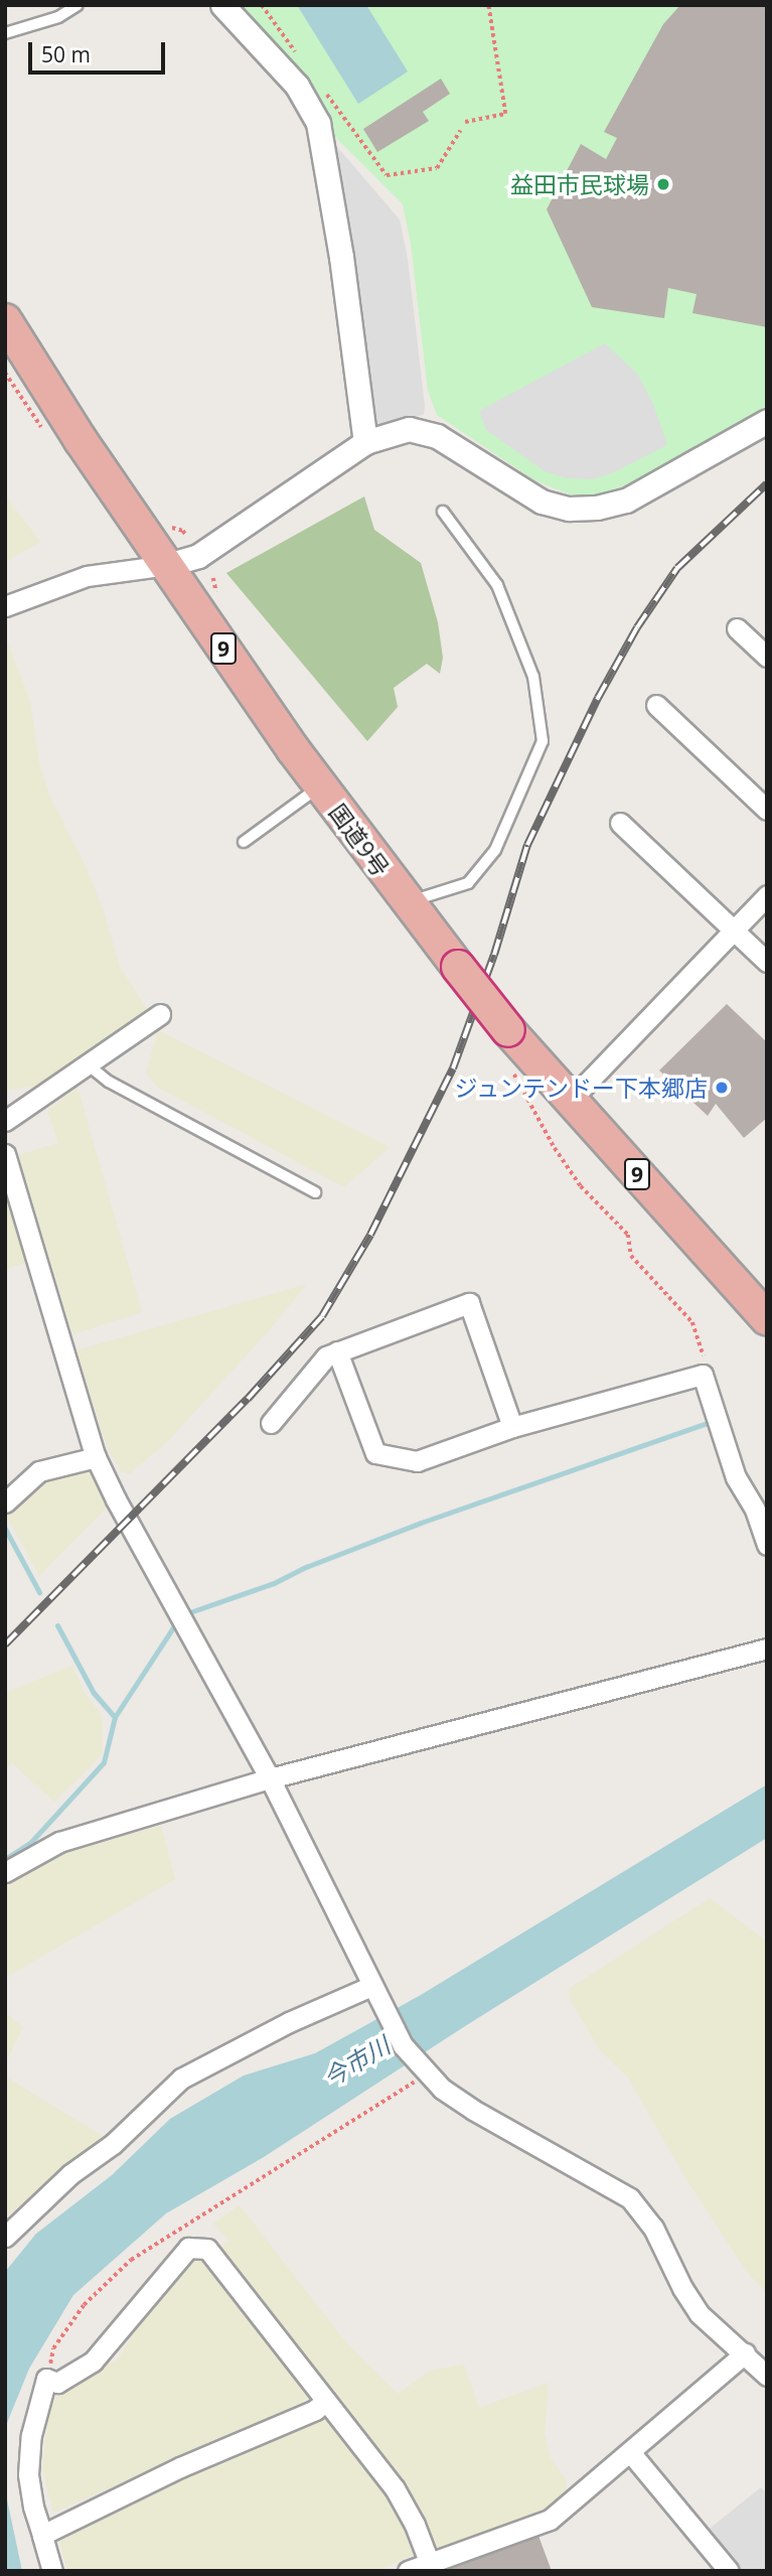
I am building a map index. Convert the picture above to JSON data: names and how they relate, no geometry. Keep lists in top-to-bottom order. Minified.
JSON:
{"streets":{"highway":["9","国道9号"]},"water":["今市川"],"places":["益田市民球場","ジュンテンドー下本郷店"],"scale_bar":"50 m"}
